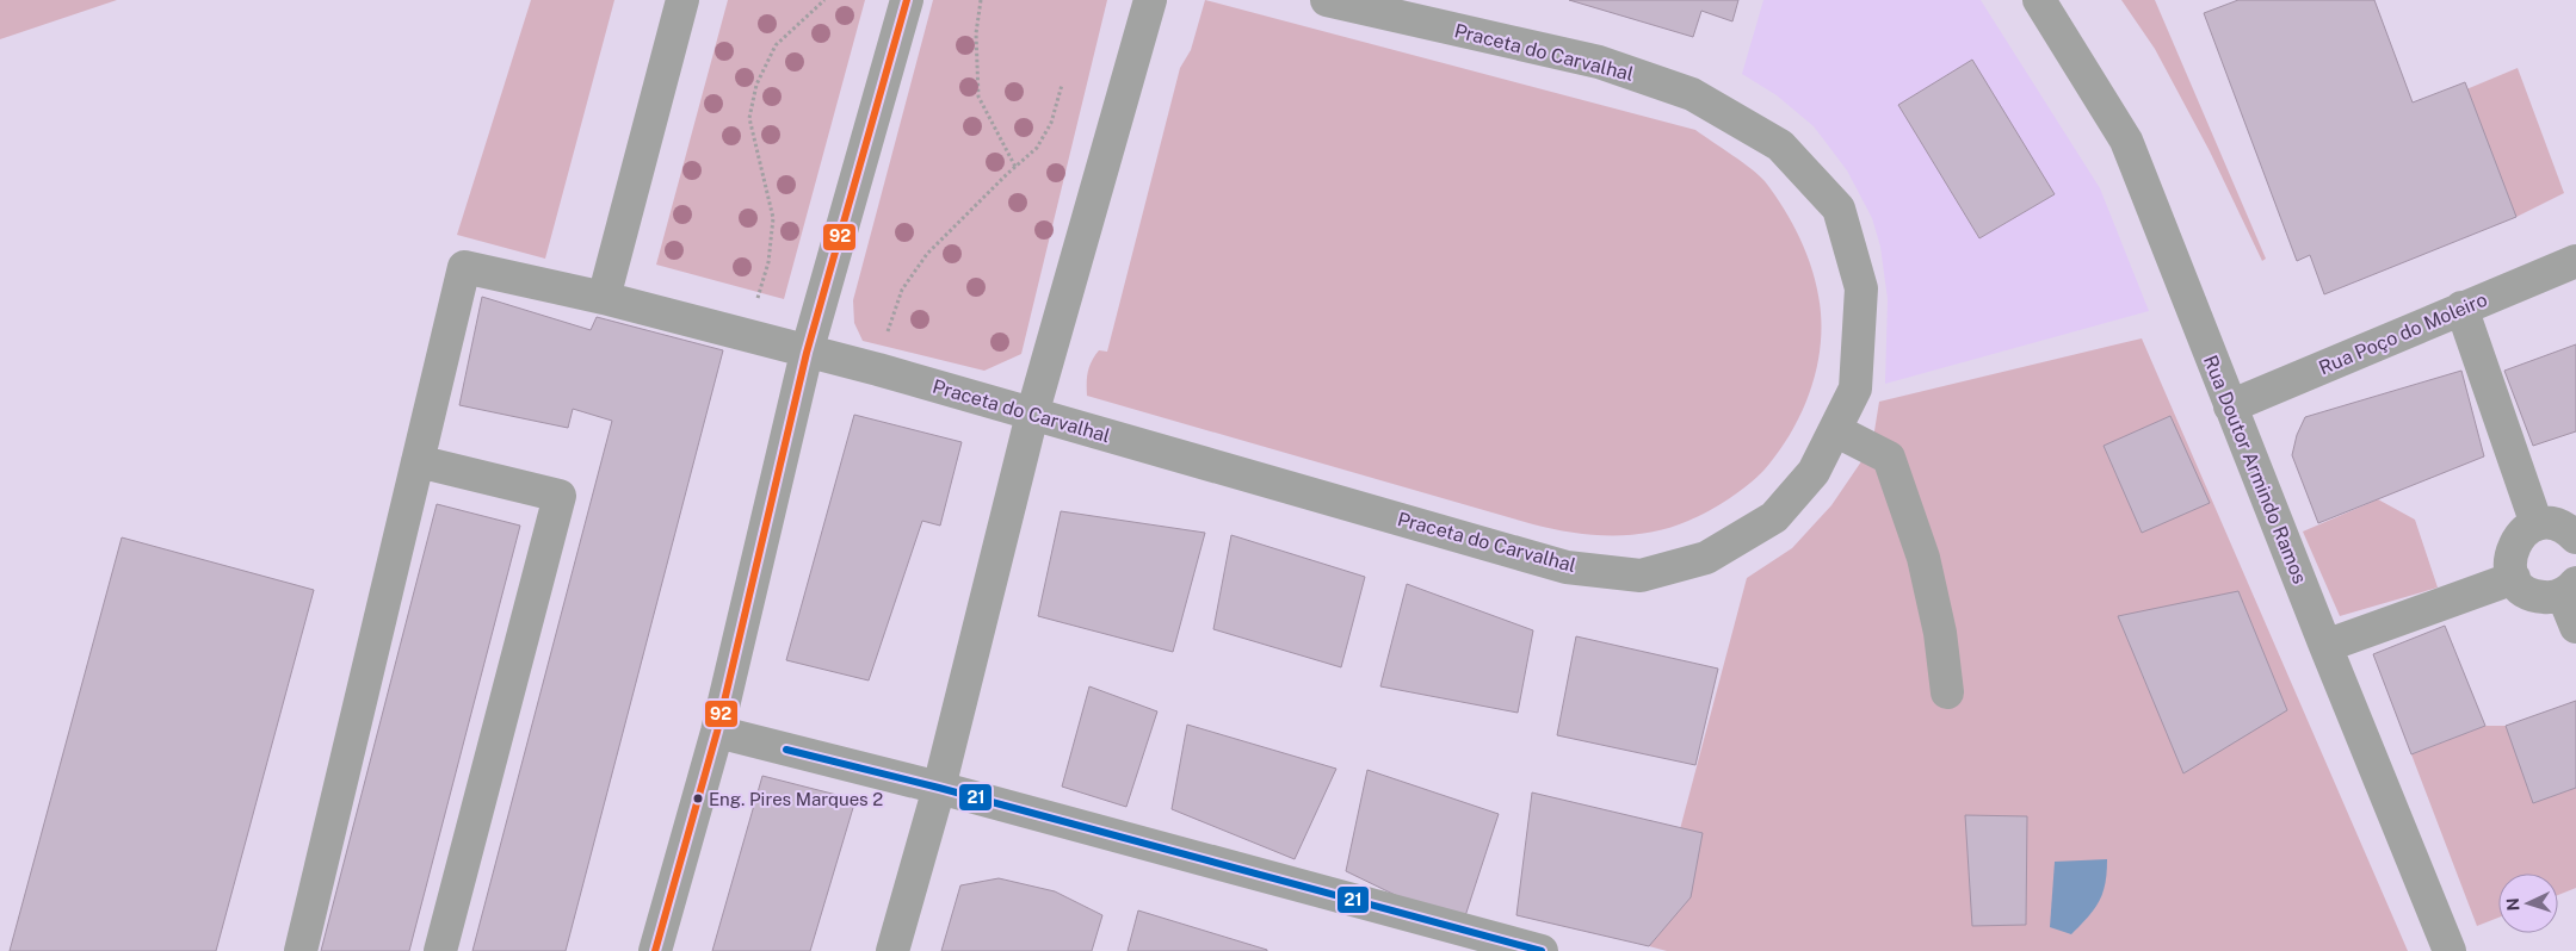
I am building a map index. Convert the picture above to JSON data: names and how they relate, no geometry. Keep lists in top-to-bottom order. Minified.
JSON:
{"streets":{"street":["Praceta do Carvalhal","Rua Poço do Moleiro","Rua Doutor Armindo Ramos"]},"crossings":[["Rua Poço do Moleiro","Rua Doutor Armindo Ramos"]],"places":["Eng. Pires Marques 2"],"lines":["transit line 92","transit line 21"],"north":"left"}
